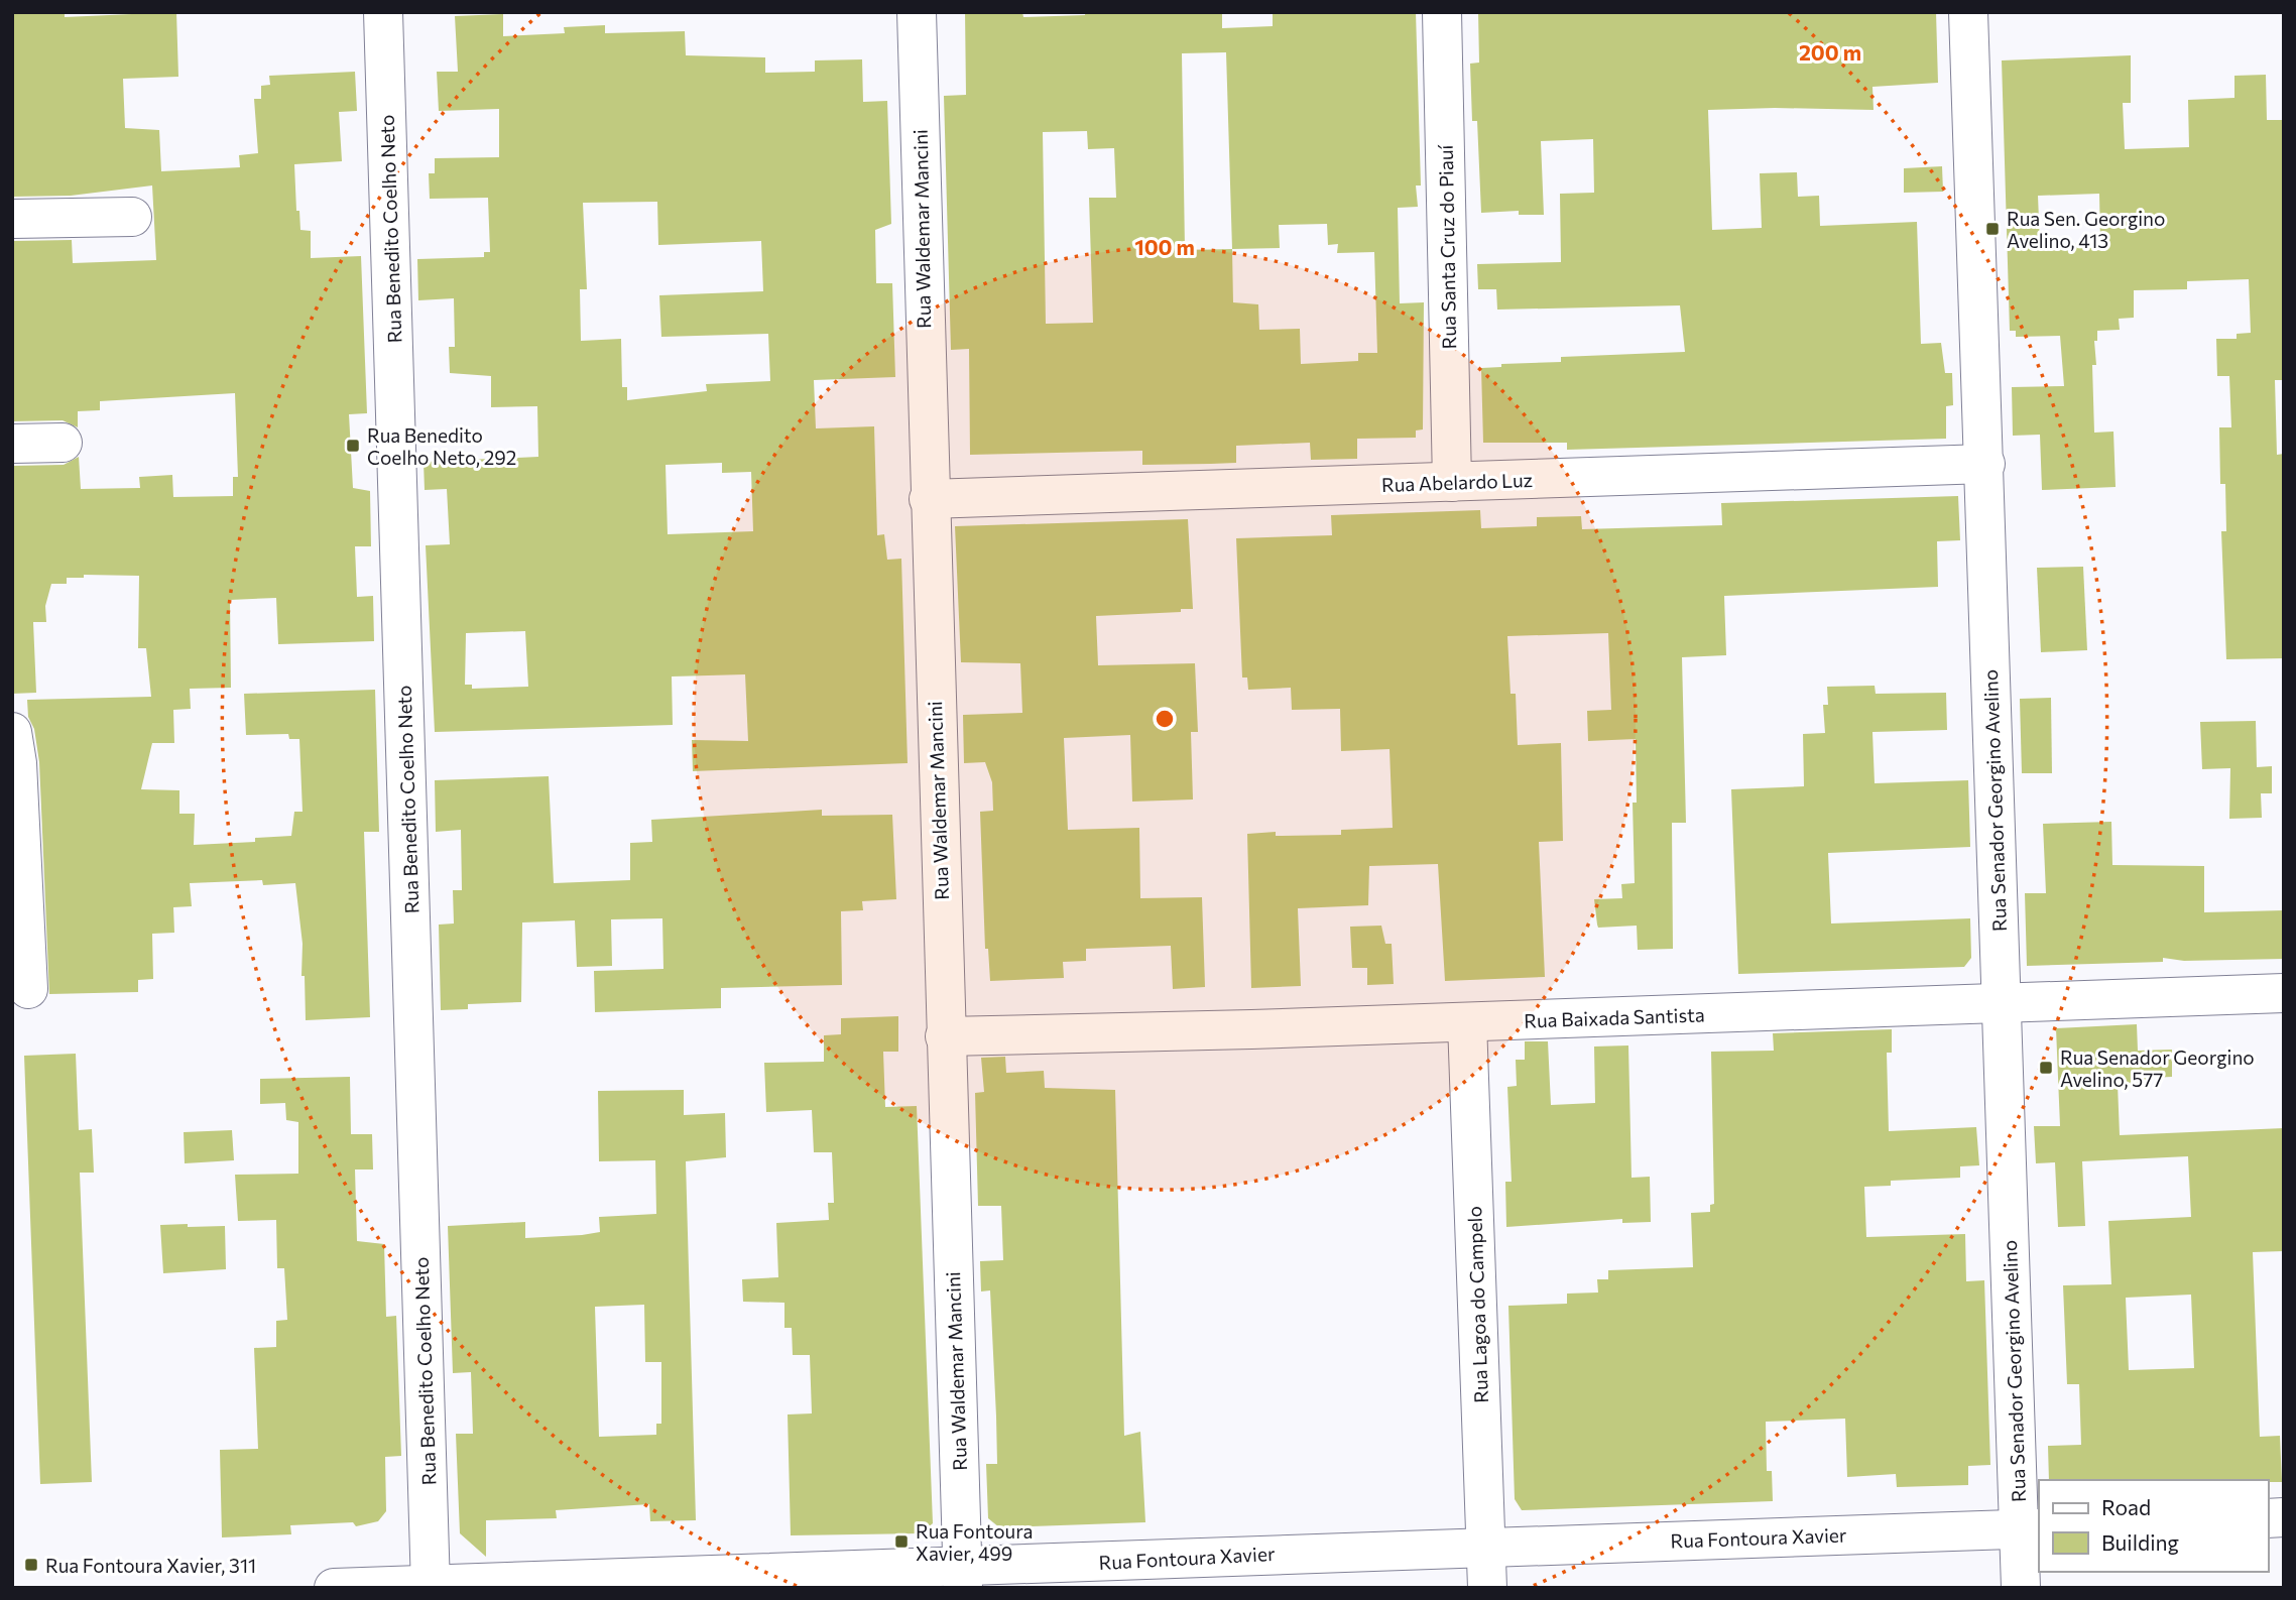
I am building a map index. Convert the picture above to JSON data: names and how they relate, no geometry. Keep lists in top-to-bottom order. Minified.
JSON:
{"streets":{"street":["Rua Benedito Coelho Neto","Rua Waldemar Mancini","Rua Santa Cruz do Piauí","Rua Abelardo Luz","Rua Senador Georgino Avelino","Rua Baixada Santista","Rua Lagoa do Campelo","Rua Fontoura Xavier"]},"crossings":[["Rua Benedito Coelho Neto","Rua Fontoura Xavier"],["Rua Waldemar Mancini","Rua Abelardo Luz"],["Rua Waldemar Mancini","Rua Baixada Santista"],["Rua Waldemar Mancini","Rua Fontoura Xavier"],["Rua Santa Cruz do Piauí","Rua Abelardo Luz"],["Rua Abelardo Luz","Rua Senador Georgino Avelino"],["Rua Senador Georgino Avelino","Rua Baixada Santista"],["Rua Senador Georgino Avelino","Rua Fontoura Xavier"],["Rua Baixada Santista","Rua Lagoa do Campelo"],["Rua Lagoa do Campelo","Rua Fontoura Xavier"]],"places":{"transit":["Rua Sen. Georgino Avelino, 413","Rua Benedito Coelho Neto, 292","Rua Senador Georgino Avelino, 577","Rua Fontoura Xavier, 499","Rua Fontoura Xavier, 311"]},"legend":["Road","Building"],"rings":["200 m","100 m"]}
